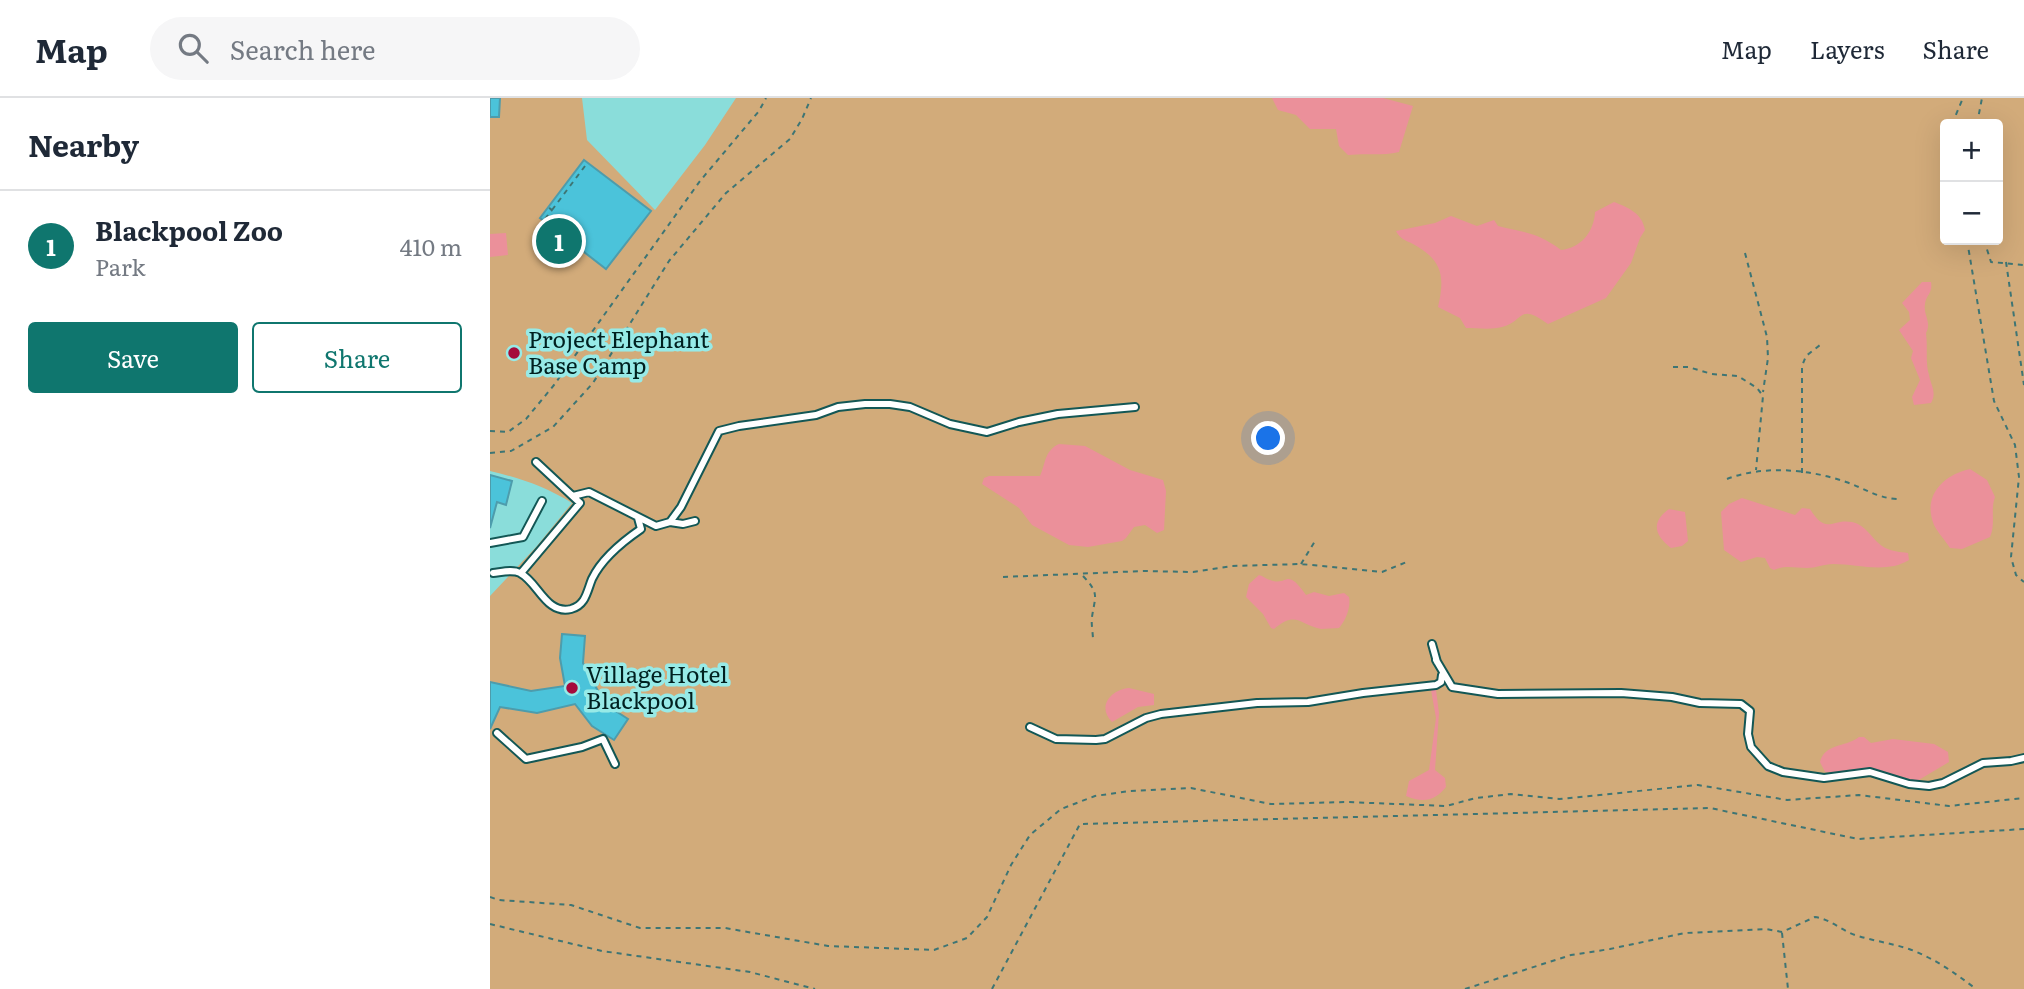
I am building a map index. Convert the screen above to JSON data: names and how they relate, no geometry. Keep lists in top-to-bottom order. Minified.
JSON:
{"places":["Project Elephant Base Camp","Village Hotel Blackpool"],"page":{"header":"Map","search":"Search here","nav":["Map","Layers","Share"],"heading":"Nearby","map_buttons":["+","−"],"list":[{"mark":"1","name":"Blackpool Zoo","note":"Park","value":"410 m"}],"pins":"1","buttons":["Save","Share"]}}
